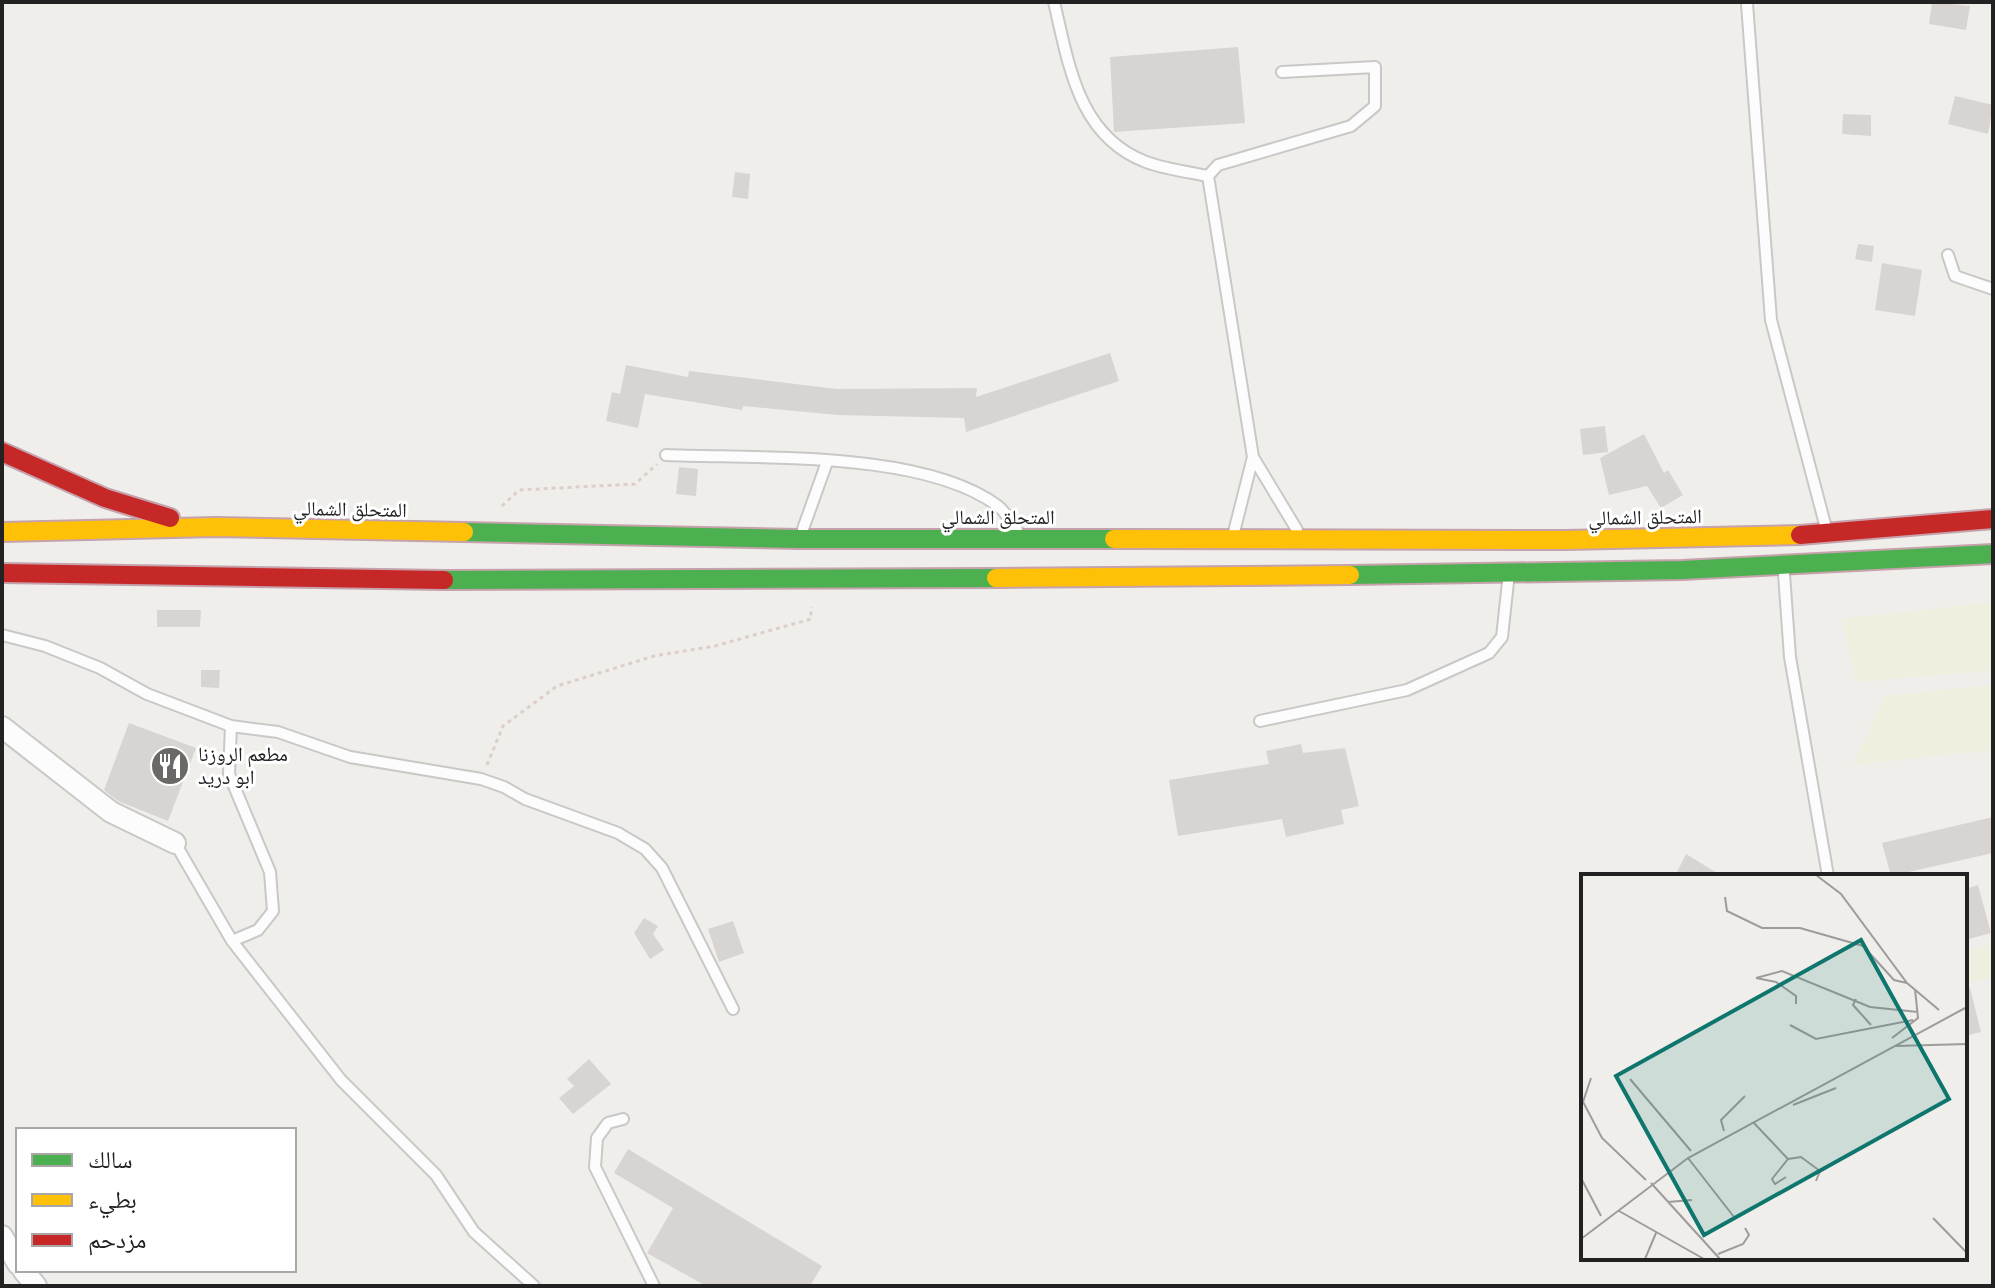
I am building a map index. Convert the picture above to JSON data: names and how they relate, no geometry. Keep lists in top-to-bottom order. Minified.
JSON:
{"streets":{"highway":["المتحلق الشمالي"]},"places":{"restaurant":["مطعم الروزنا ابو دريد"]},"legend":["سالك","بطيء","مزدحم"]}
